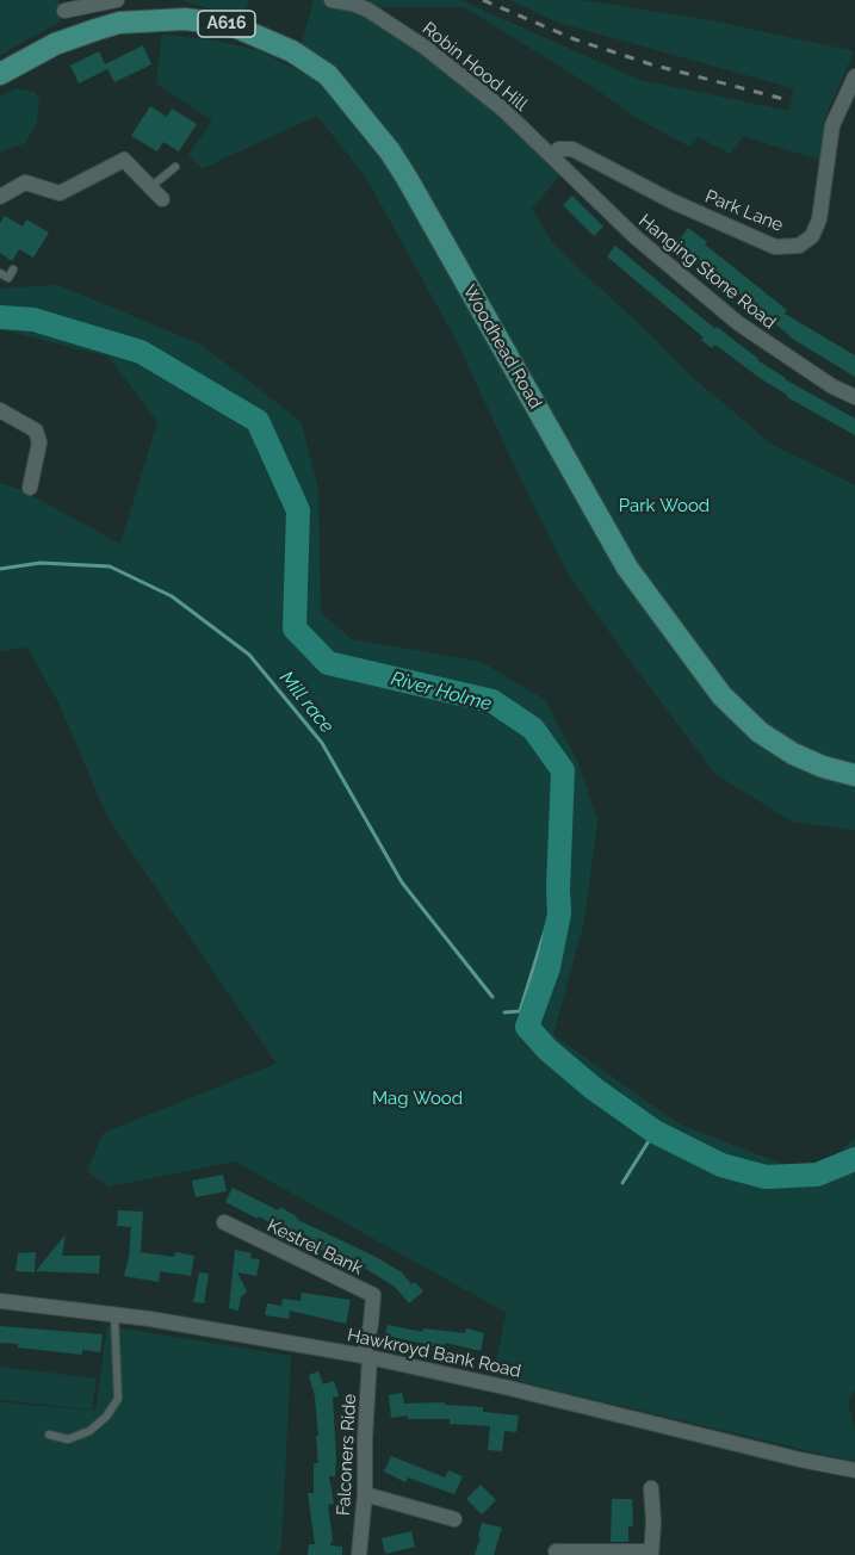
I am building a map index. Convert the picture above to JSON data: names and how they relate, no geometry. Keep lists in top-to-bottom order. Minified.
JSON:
{"streets":{"main road":["A616","Woodhead Road"],"street":["Robin Hood Hill","Park Lane","Hanging Stone Road","Kestrel Bank","Hawkroyd Bank Road","Falconers Ride"]},"crossings":[["Robin Hood Hill","Park Lane"],["Robin Hood Hill","Hanging Stone Road"],["Park Lane","Hanging Stone Road"],["Kestrel Bank","Hawkroyd Bank Road"],["Kestrel Bank","Falconers Ride"],["Hawkroyd Bank Road","Falconers Ride"]],"water":["River Holme","Mill race"],"parks":["Park Wood","Mag Wood"]}
